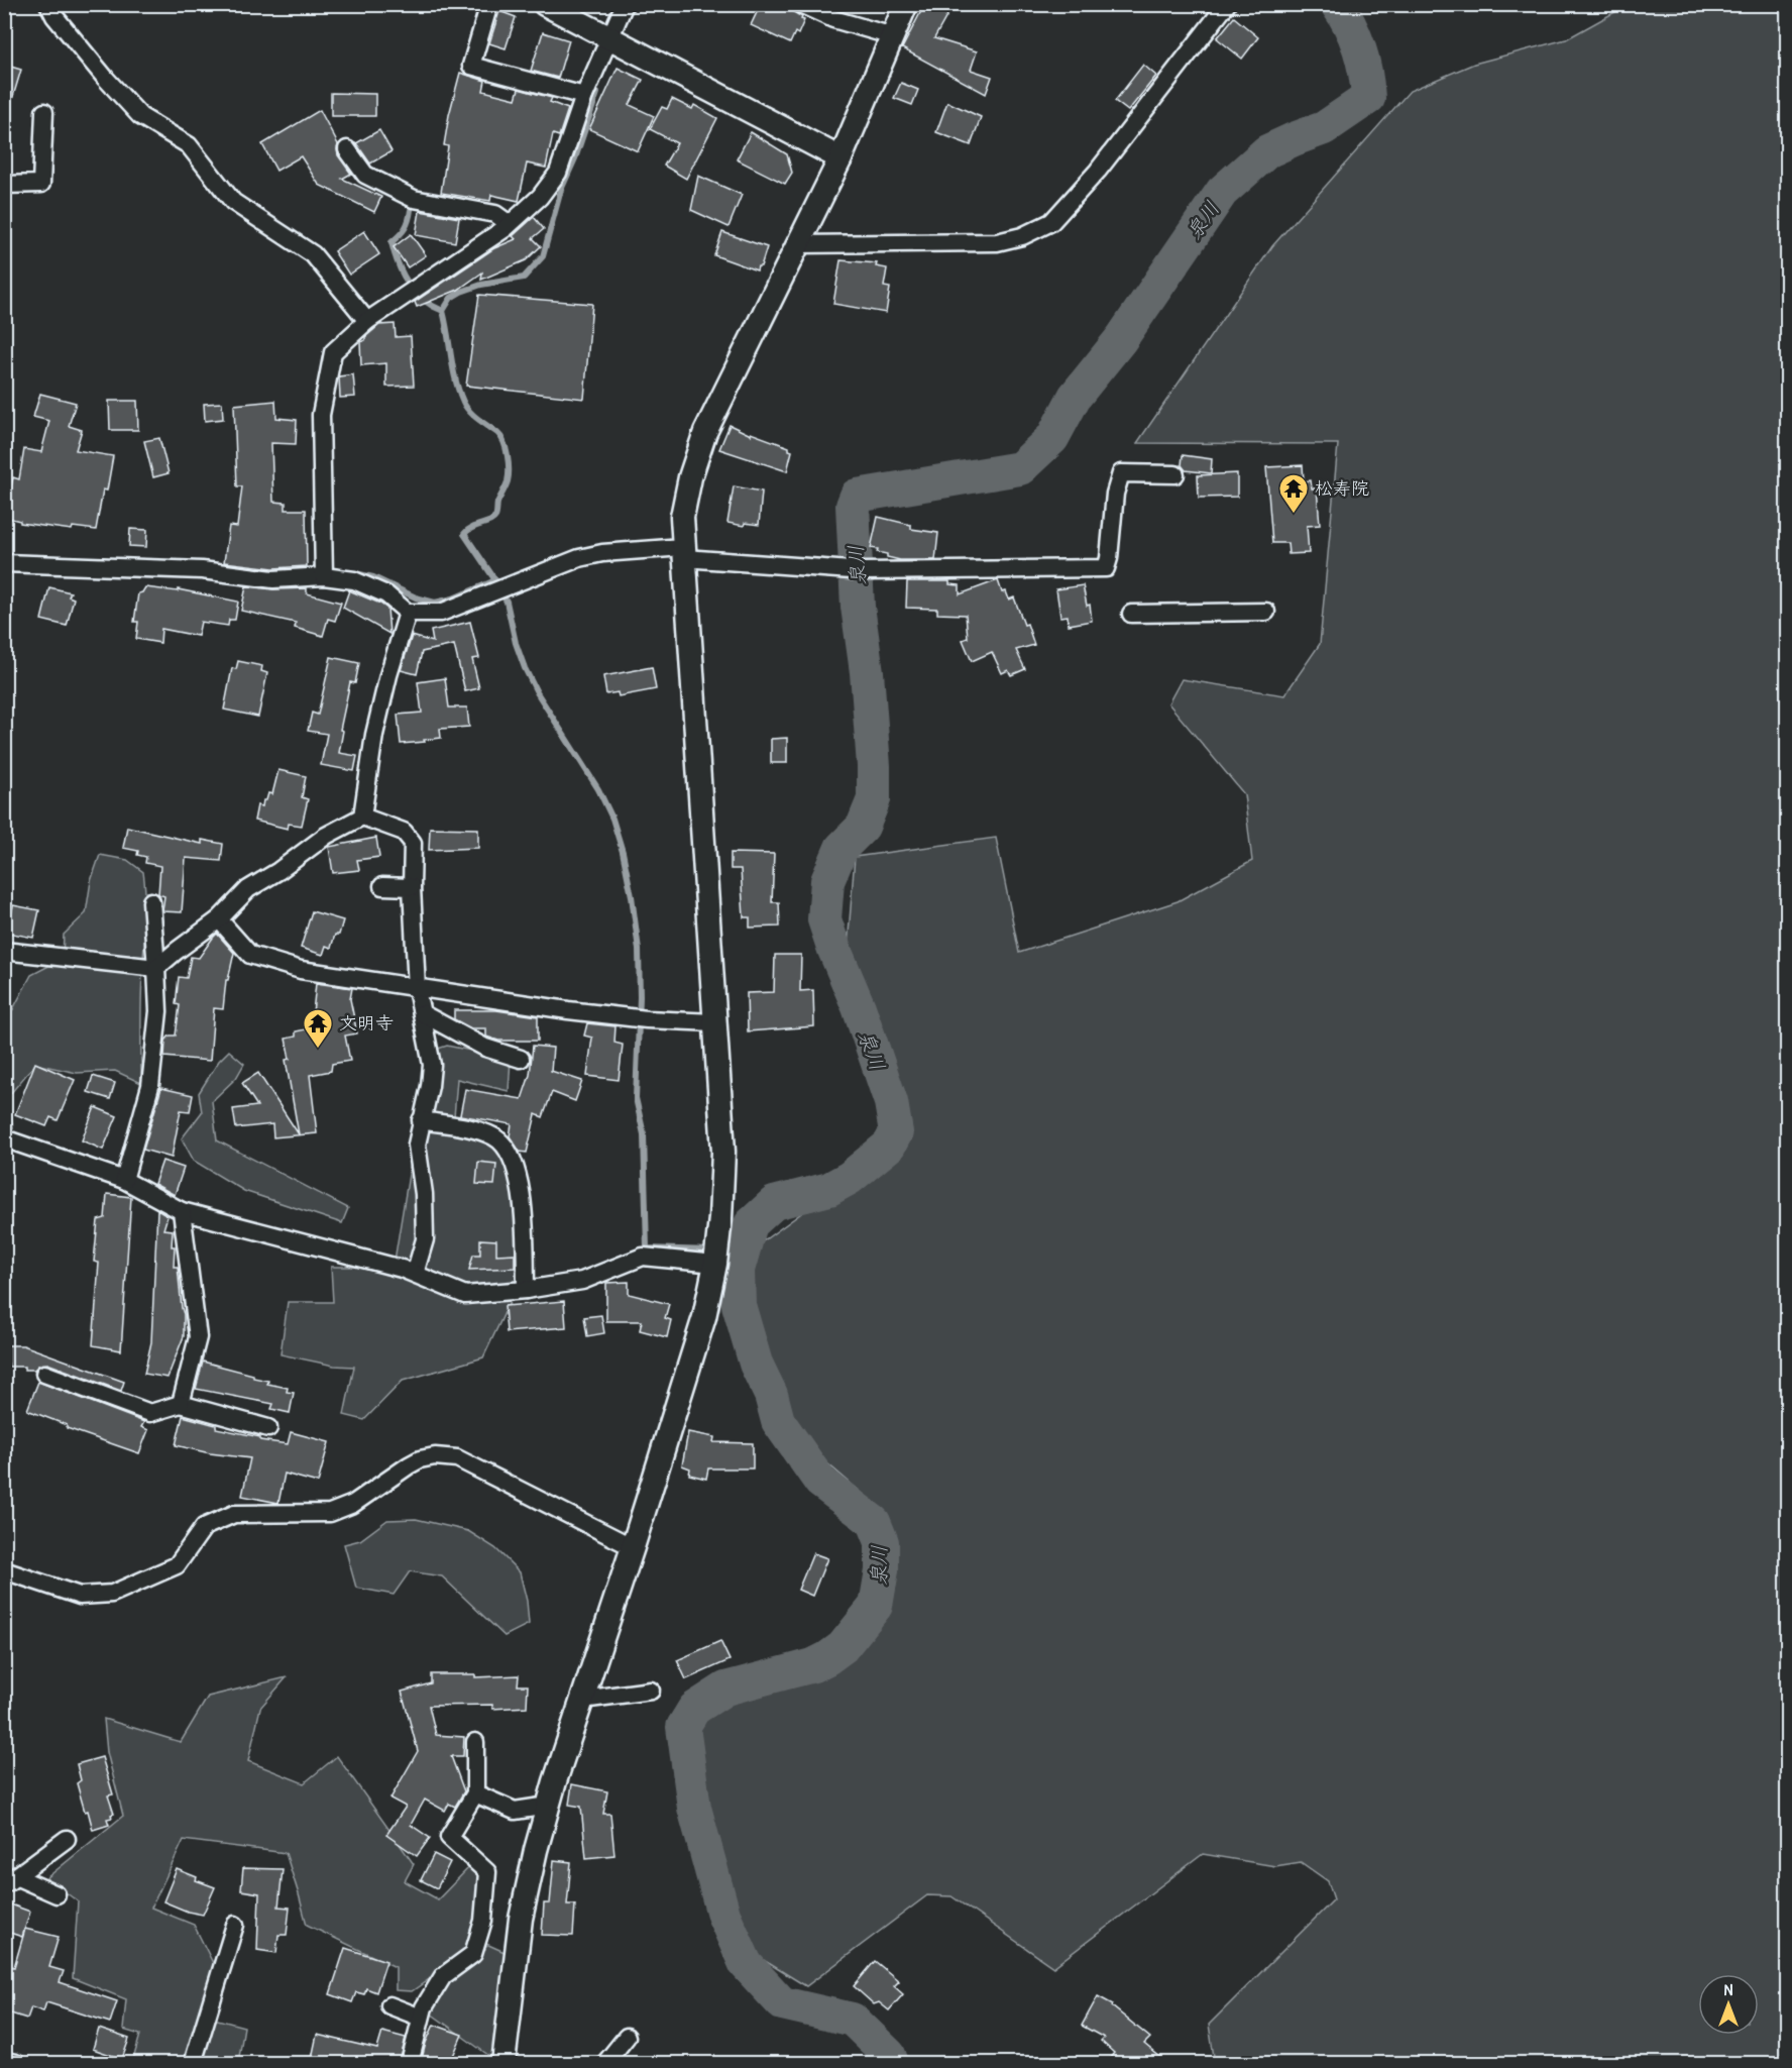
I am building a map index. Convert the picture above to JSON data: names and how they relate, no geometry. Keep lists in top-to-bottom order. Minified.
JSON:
{"water":["泉川"],"places":{"temple":["松寿院","文明寺"]},"north":"top"}
